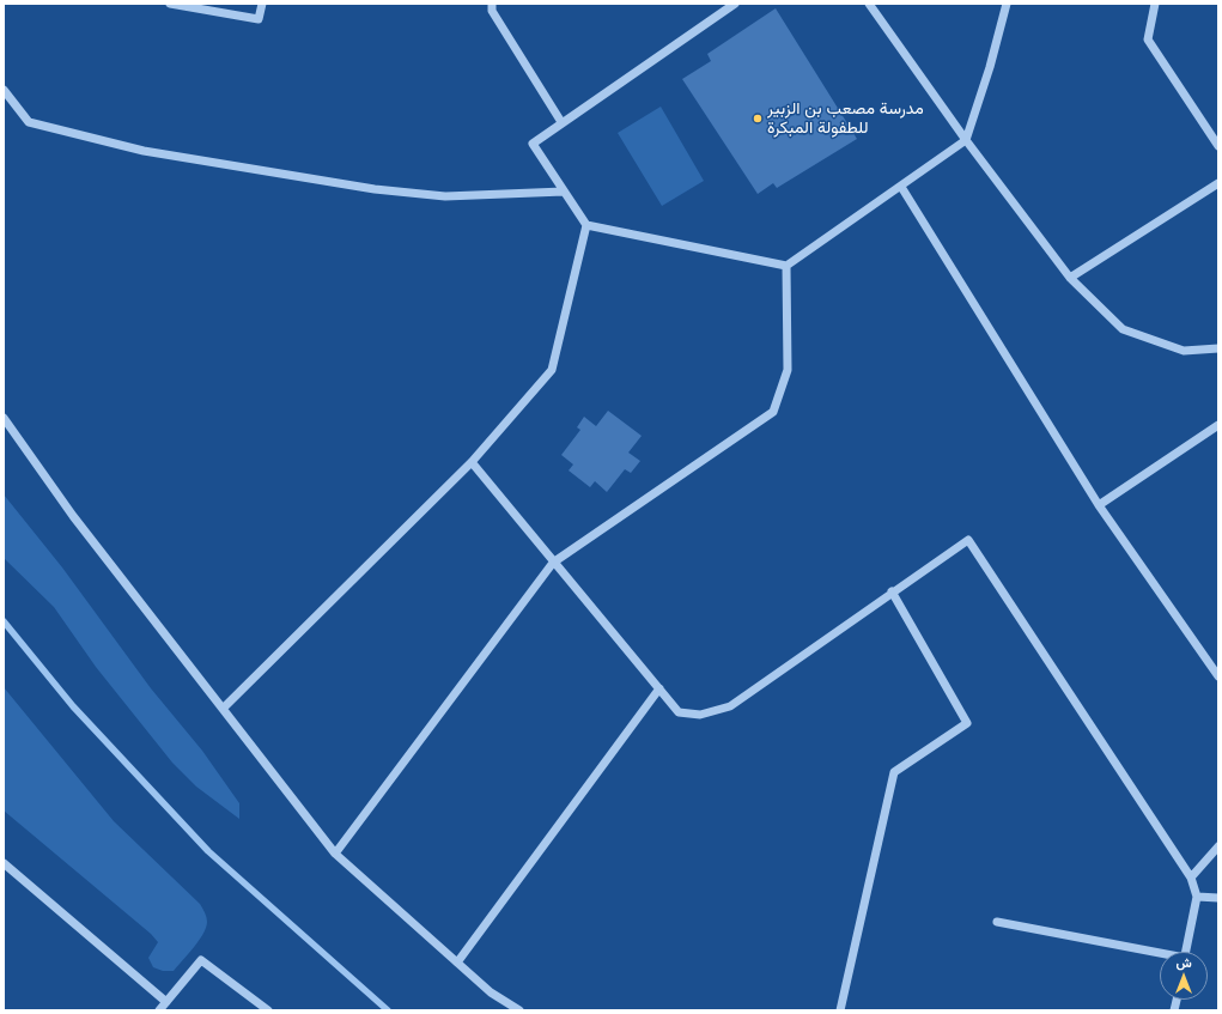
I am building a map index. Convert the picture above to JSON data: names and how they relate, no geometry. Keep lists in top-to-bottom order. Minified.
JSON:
{"places":["مدرسة مصعب بن الزبير للطفولة المبكرة"],"north":"top"}
